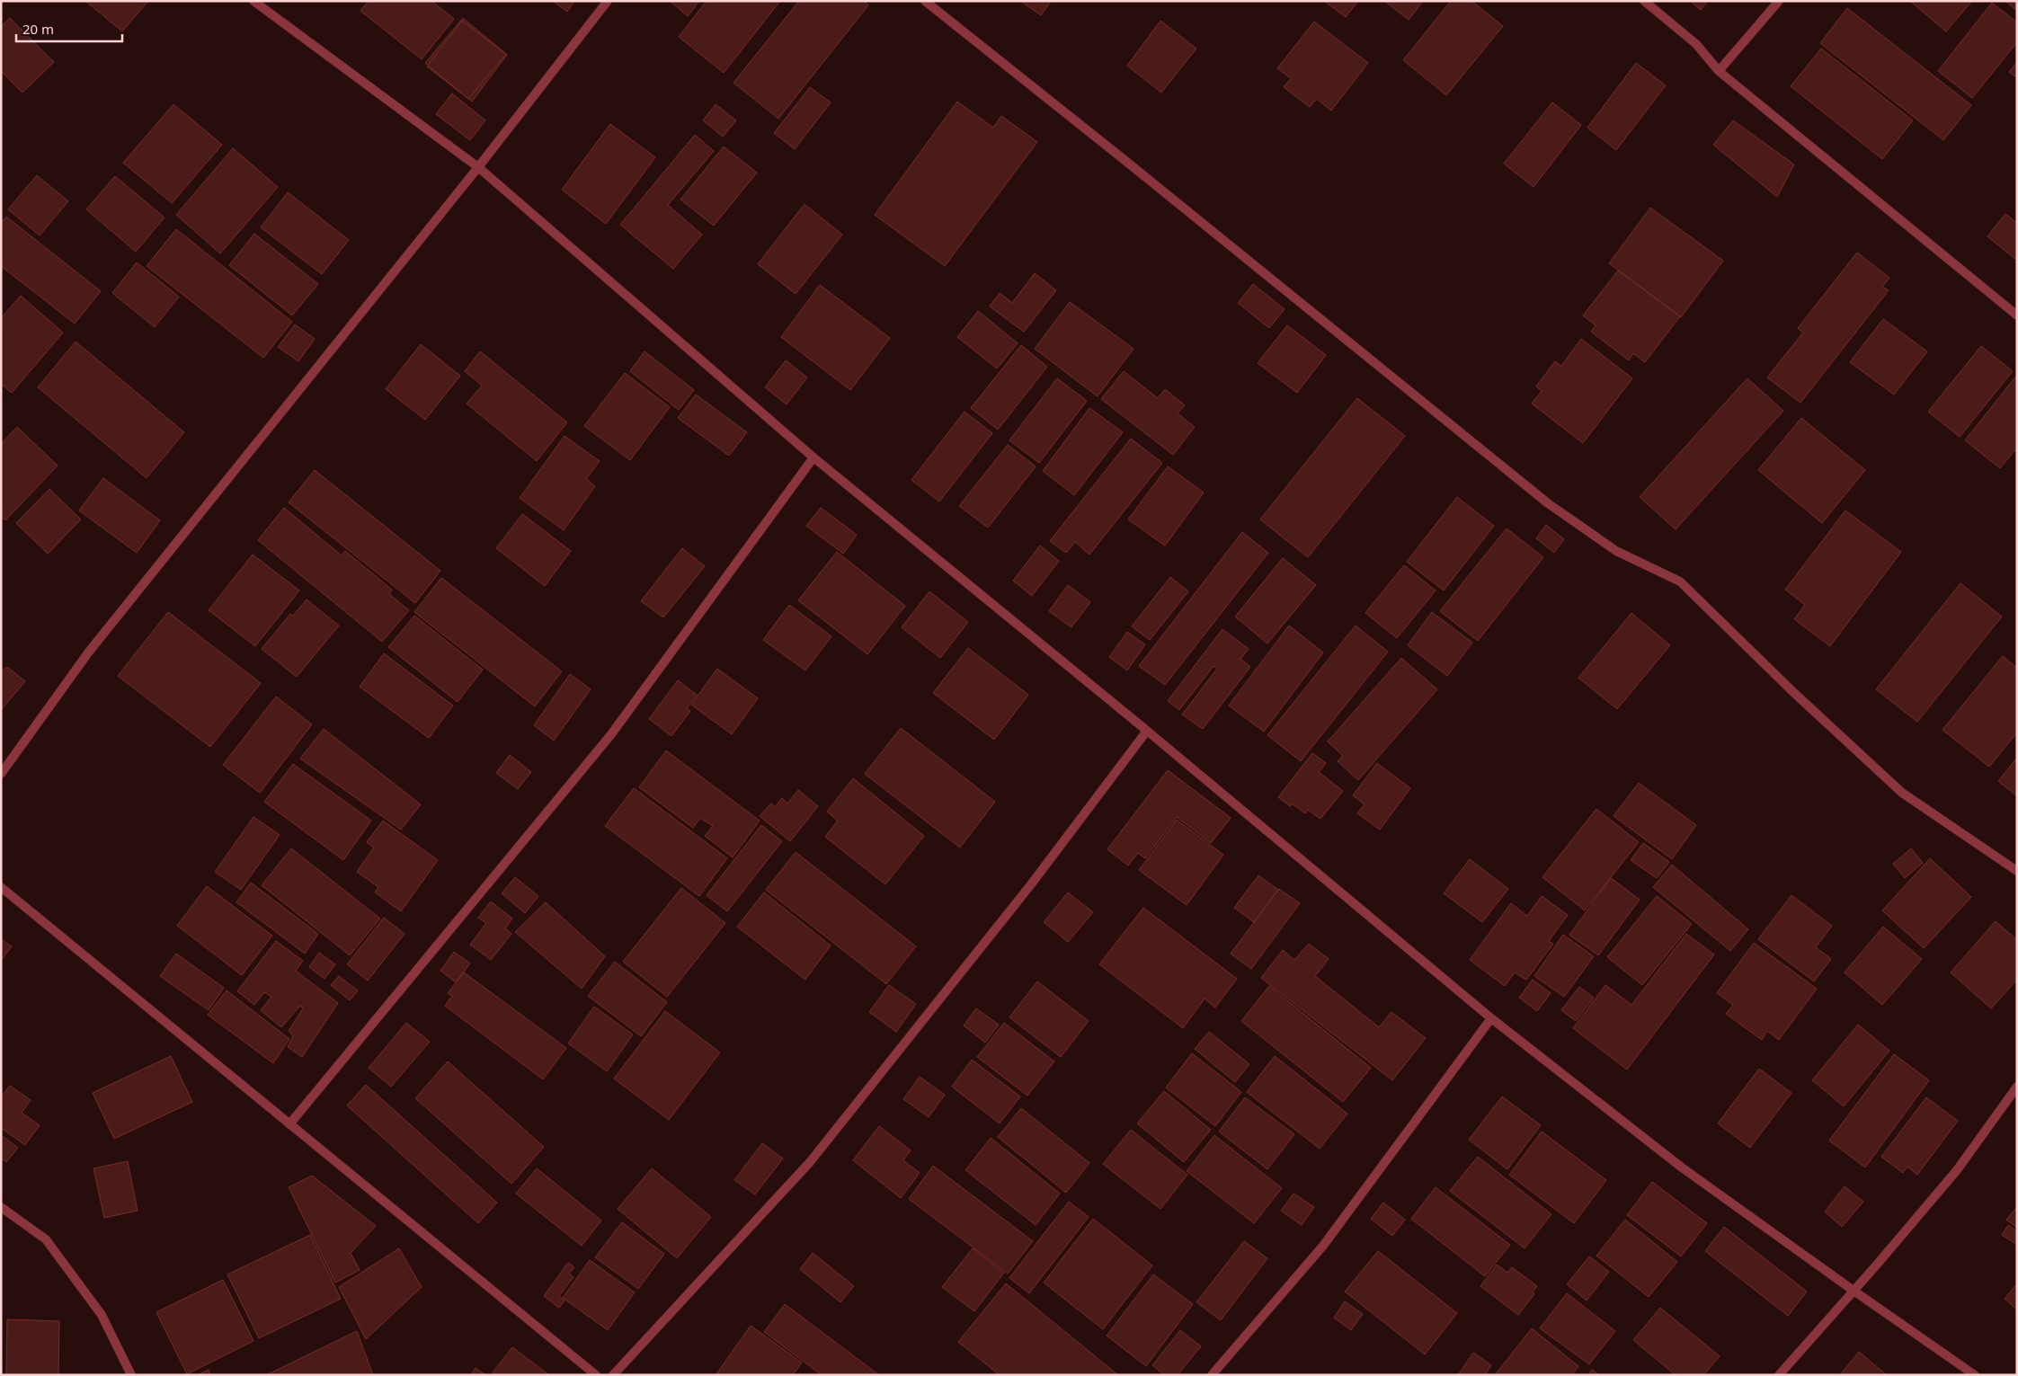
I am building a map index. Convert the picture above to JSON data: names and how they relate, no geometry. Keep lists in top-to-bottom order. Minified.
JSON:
{"scale_bar":"20 m"}
